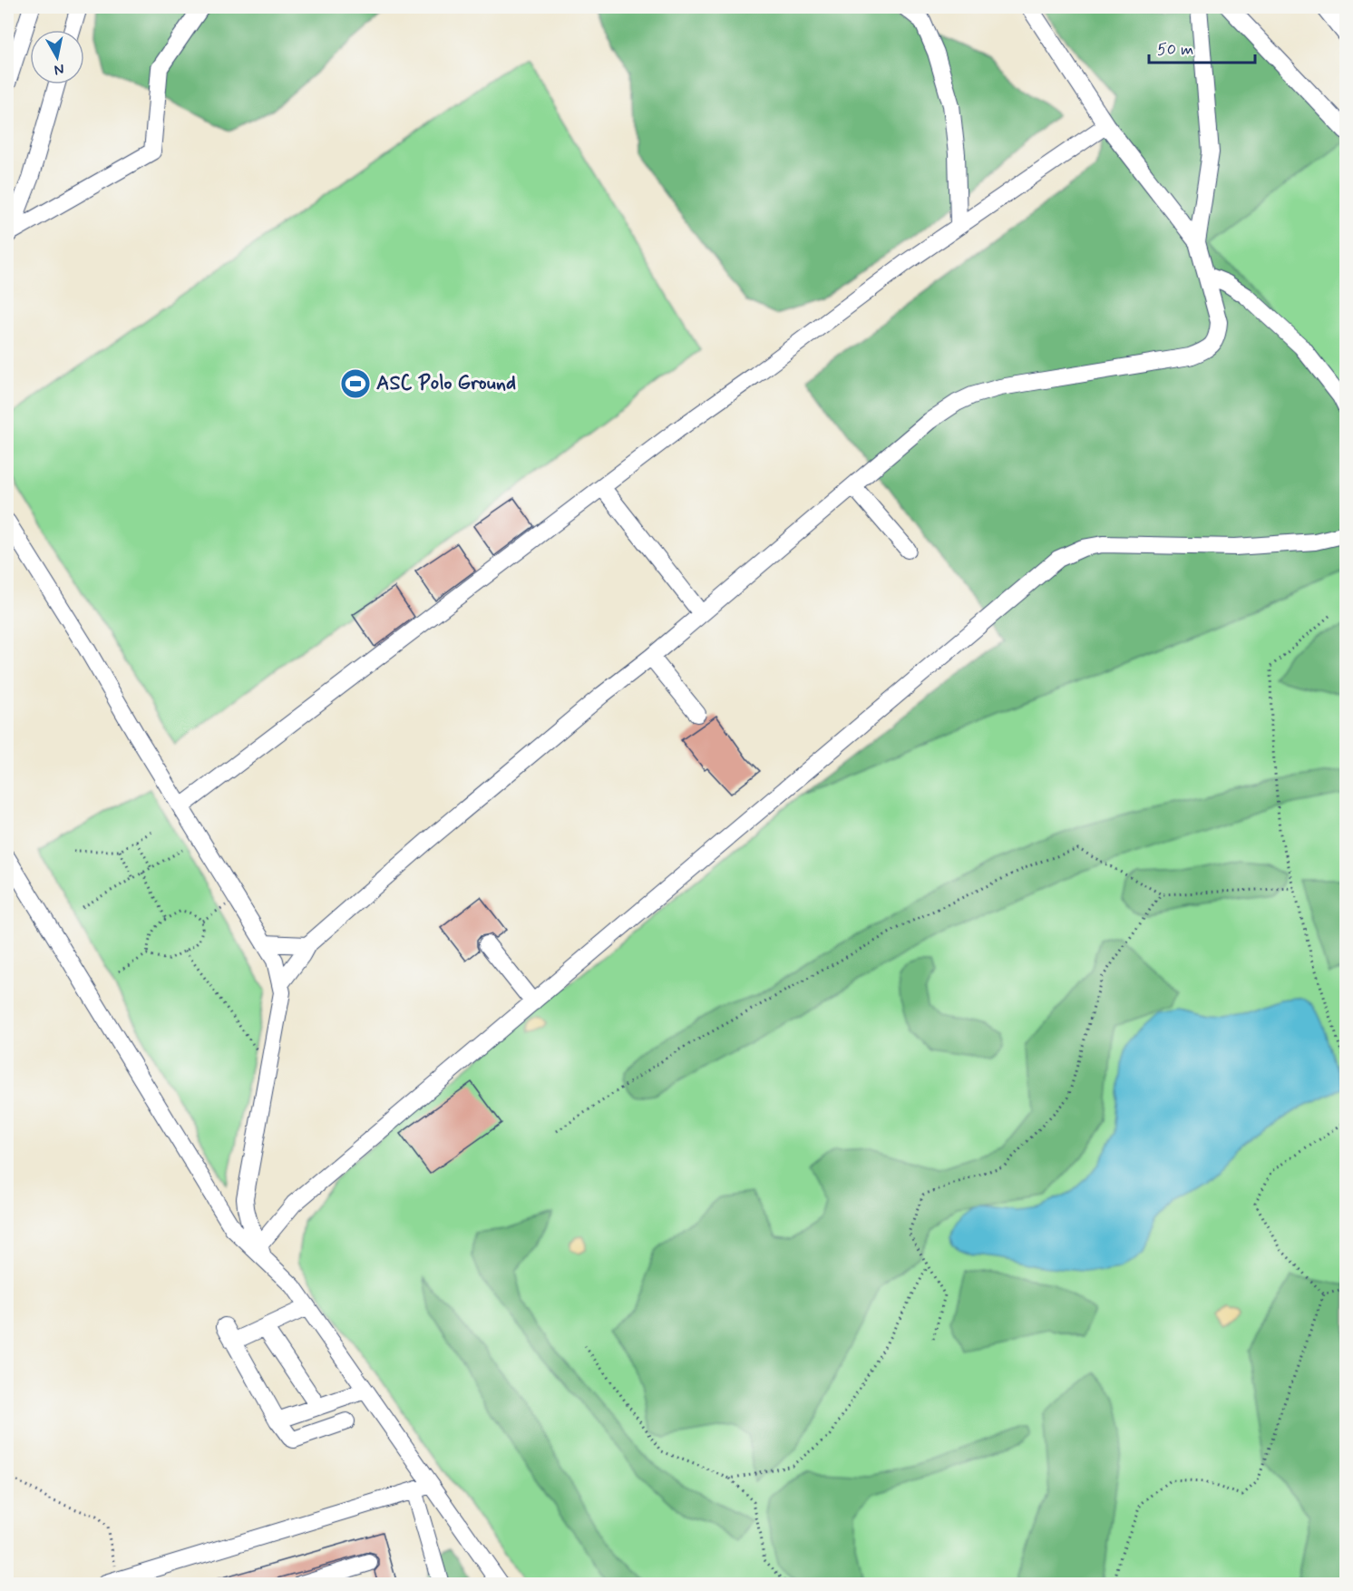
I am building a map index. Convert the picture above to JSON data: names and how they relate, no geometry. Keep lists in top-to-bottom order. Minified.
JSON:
{"places":{"sports":["ASC Polo Ground"]},"scale_bar":"50 m","north":"bottom"}
